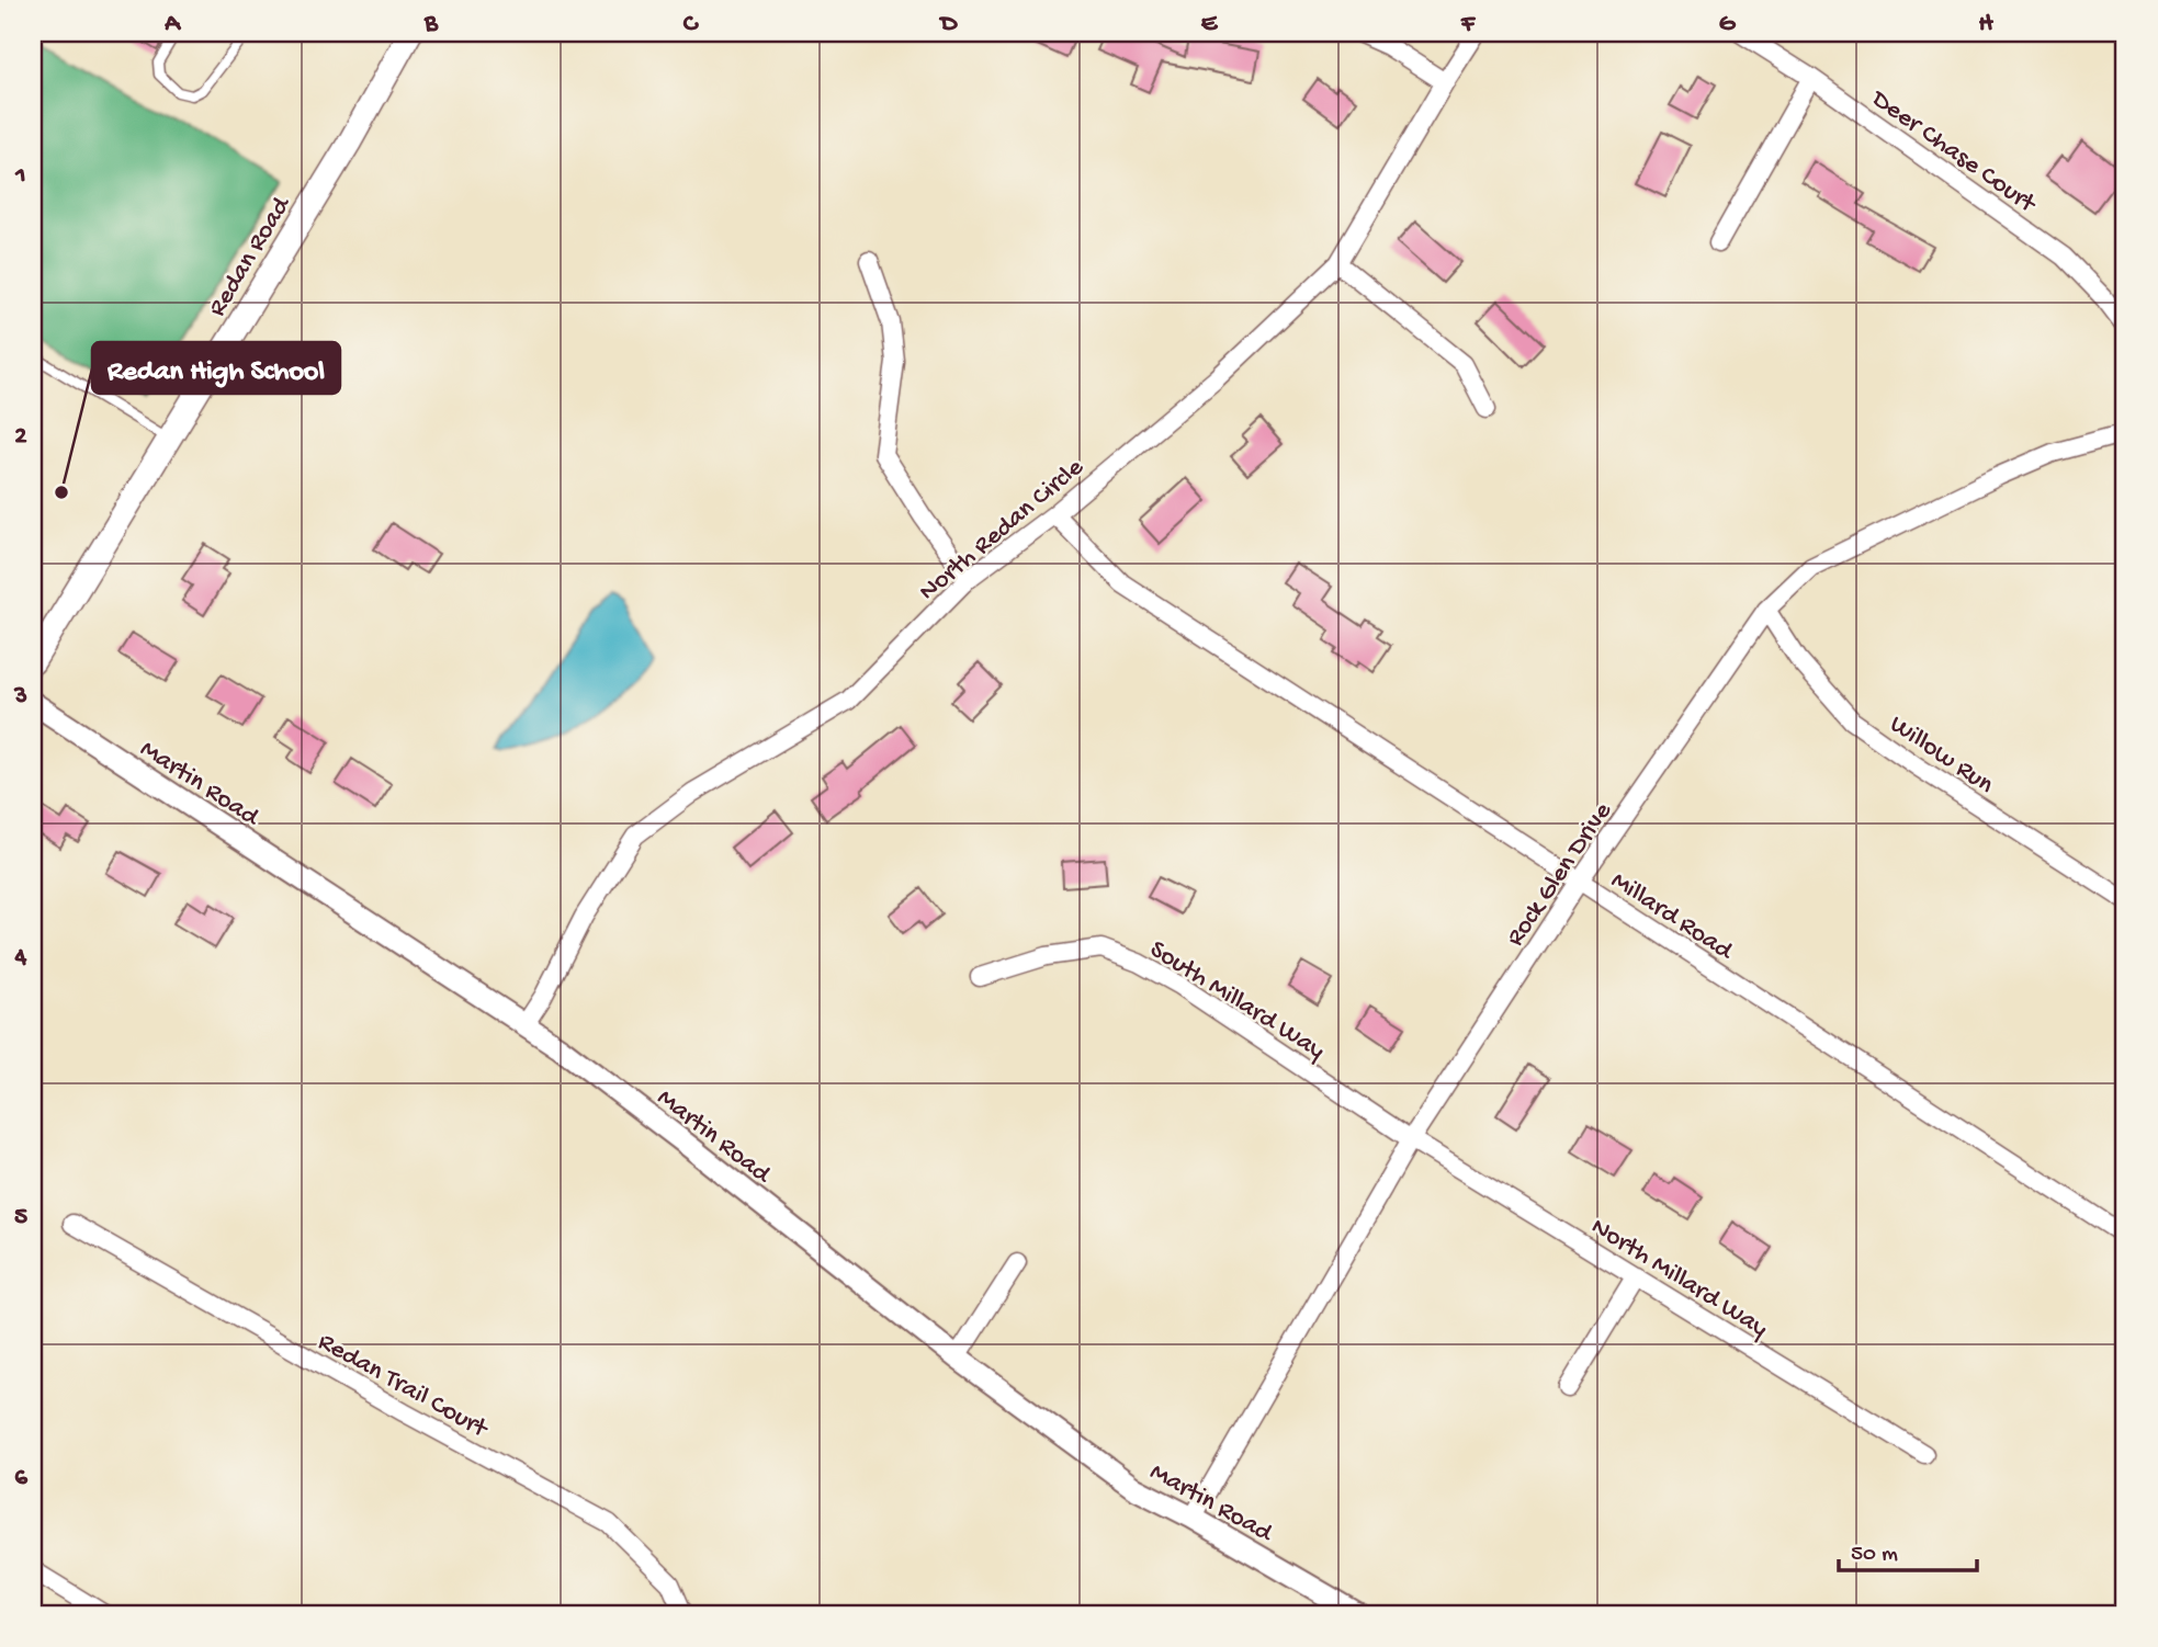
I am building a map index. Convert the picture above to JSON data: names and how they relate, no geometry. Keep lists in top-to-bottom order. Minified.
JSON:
{"streets":{"main road":["Redan Road"],"street":["Deer Chase Court","North Redan Circle","Willow Run","Martin Road","Rock Glen Drive","Millard Road","South Millard Way","North Millard Way","Redan Trail Court"]},"crossings":[["North Redan Circle","Martin Road"],["North Redan Circle","Millard Road"],["Willow Run","Rock Glen Drive"],["Martin Road","Rock Glen Drive"],["Rock Glen Drive","Millard Road"],["Rock Glen Drive","South Millard Way"],["Rock Glen Drive","North Millard Way"],["South Millard Way","North Millard Way"]],"places":["Redan High School"],"scale_bar":"50 m","grid":{"columns":["A","B","C","D","E","F","G","H"],"rows":["1","2","3","4","5","6"]}}
